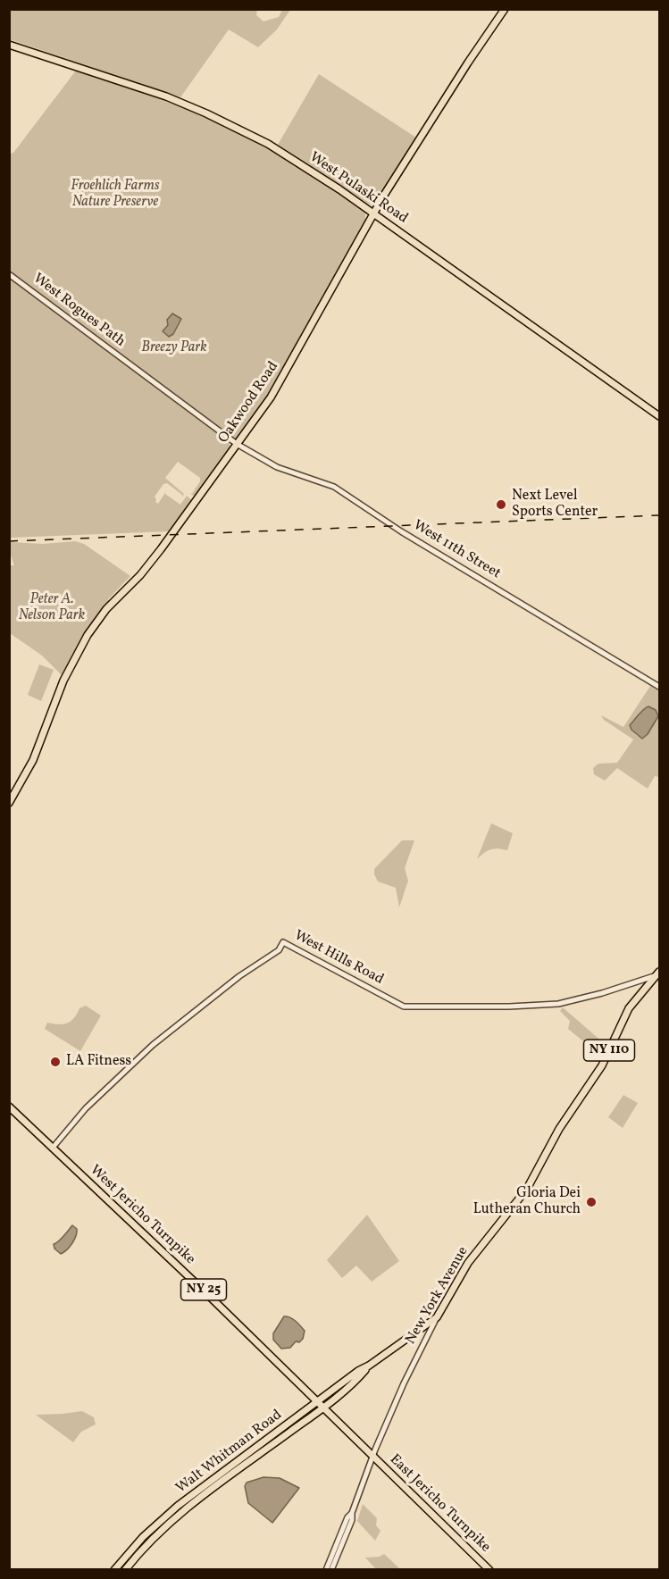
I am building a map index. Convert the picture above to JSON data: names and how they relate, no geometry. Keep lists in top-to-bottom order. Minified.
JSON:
{"streets":{"main road":["West Pulaski Road","Oakwood Road","NY 110","West Jericho Turnpike","NY 25","New York Avenue","Walt Whitman Road","East Jericho Turnpike"],"street":["West Rogues Path","West 11th Street","West Hills Road"]},"crossings":[["West Pulaski Road","Oakwood Road"],["West Rogues Path","Oakwood Road"],["West Rogues Path","West 11th Street"],["Oakwood Road","West 11th Street"],["West Hills Road","West Jericho Turnpike"],["West Hills Road","New York Avenue"],["West Jericho Turnpike","New York Avenue"],["West Jericho Turnpike","Walt Whitman Road"],["West Jericho Turnpike","East Jericho Turnpike"],["New York Avenue","Walt Whitman Road"],["New York Avenue","East Jericho Turnpike"]],"parks":["Froehlich Farms Nature Preserve","Breezy Park","Peter A. Nelson Park"],"places":["Next Level Sports Center","LA Fitness","Gloria Dei Lutheran Church"]}
